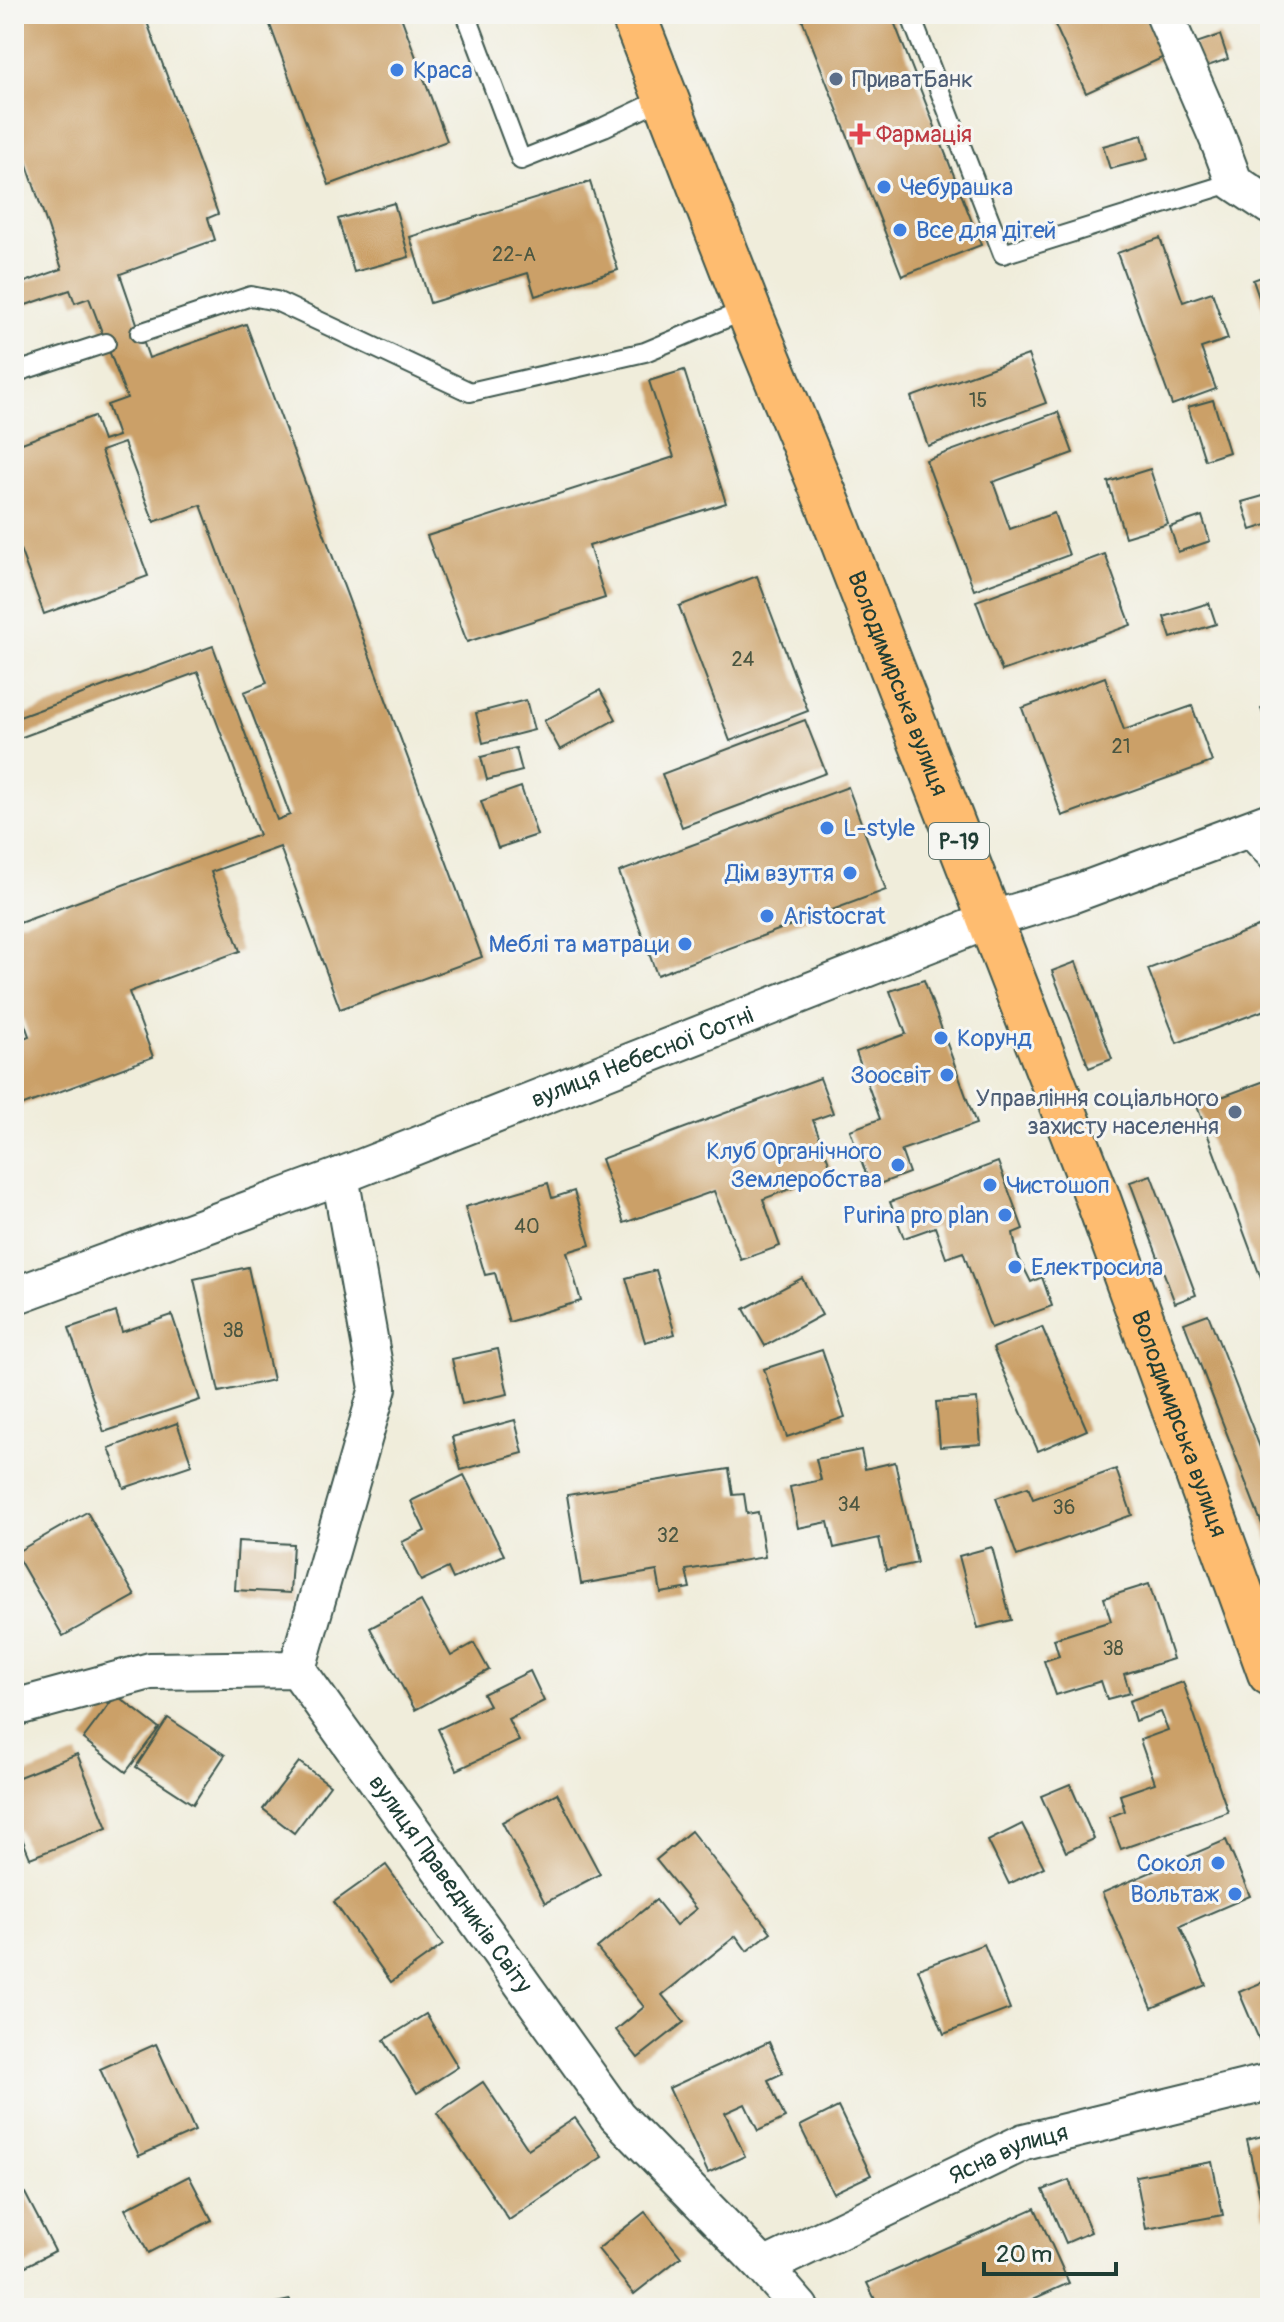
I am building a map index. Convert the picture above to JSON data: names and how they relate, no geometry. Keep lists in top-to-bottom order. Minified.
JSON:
{"streets":{"main road":["Володимирська вулиця","Р-19"],"street":["вулиця Небесної Сотні","вулиця Праведників Світу","Ясна вулиця"]},"crossings":[["Володимирська вулиця","вулиця Небесної Сотні"],["вулиця Праведників Світу","Ясна вулиця"]],"places":{"other":["Краса","ПриватБанк","Чебурашка","Все для дітей","L-style","Дім взуття","Aristocrat","Меблі та матраци","Корунд","Зоосвіт","Управління соціального захисту населення","Клуб Органічного Землеробства","Чистошоп","Purina pro plan","Електросила","Сокол","Вольтаж"],"health":["Фармація"]},"house_numbers":["22-А","15","24","21","40","38","34","36","32","38"],"scale_bar":"20 m"}
